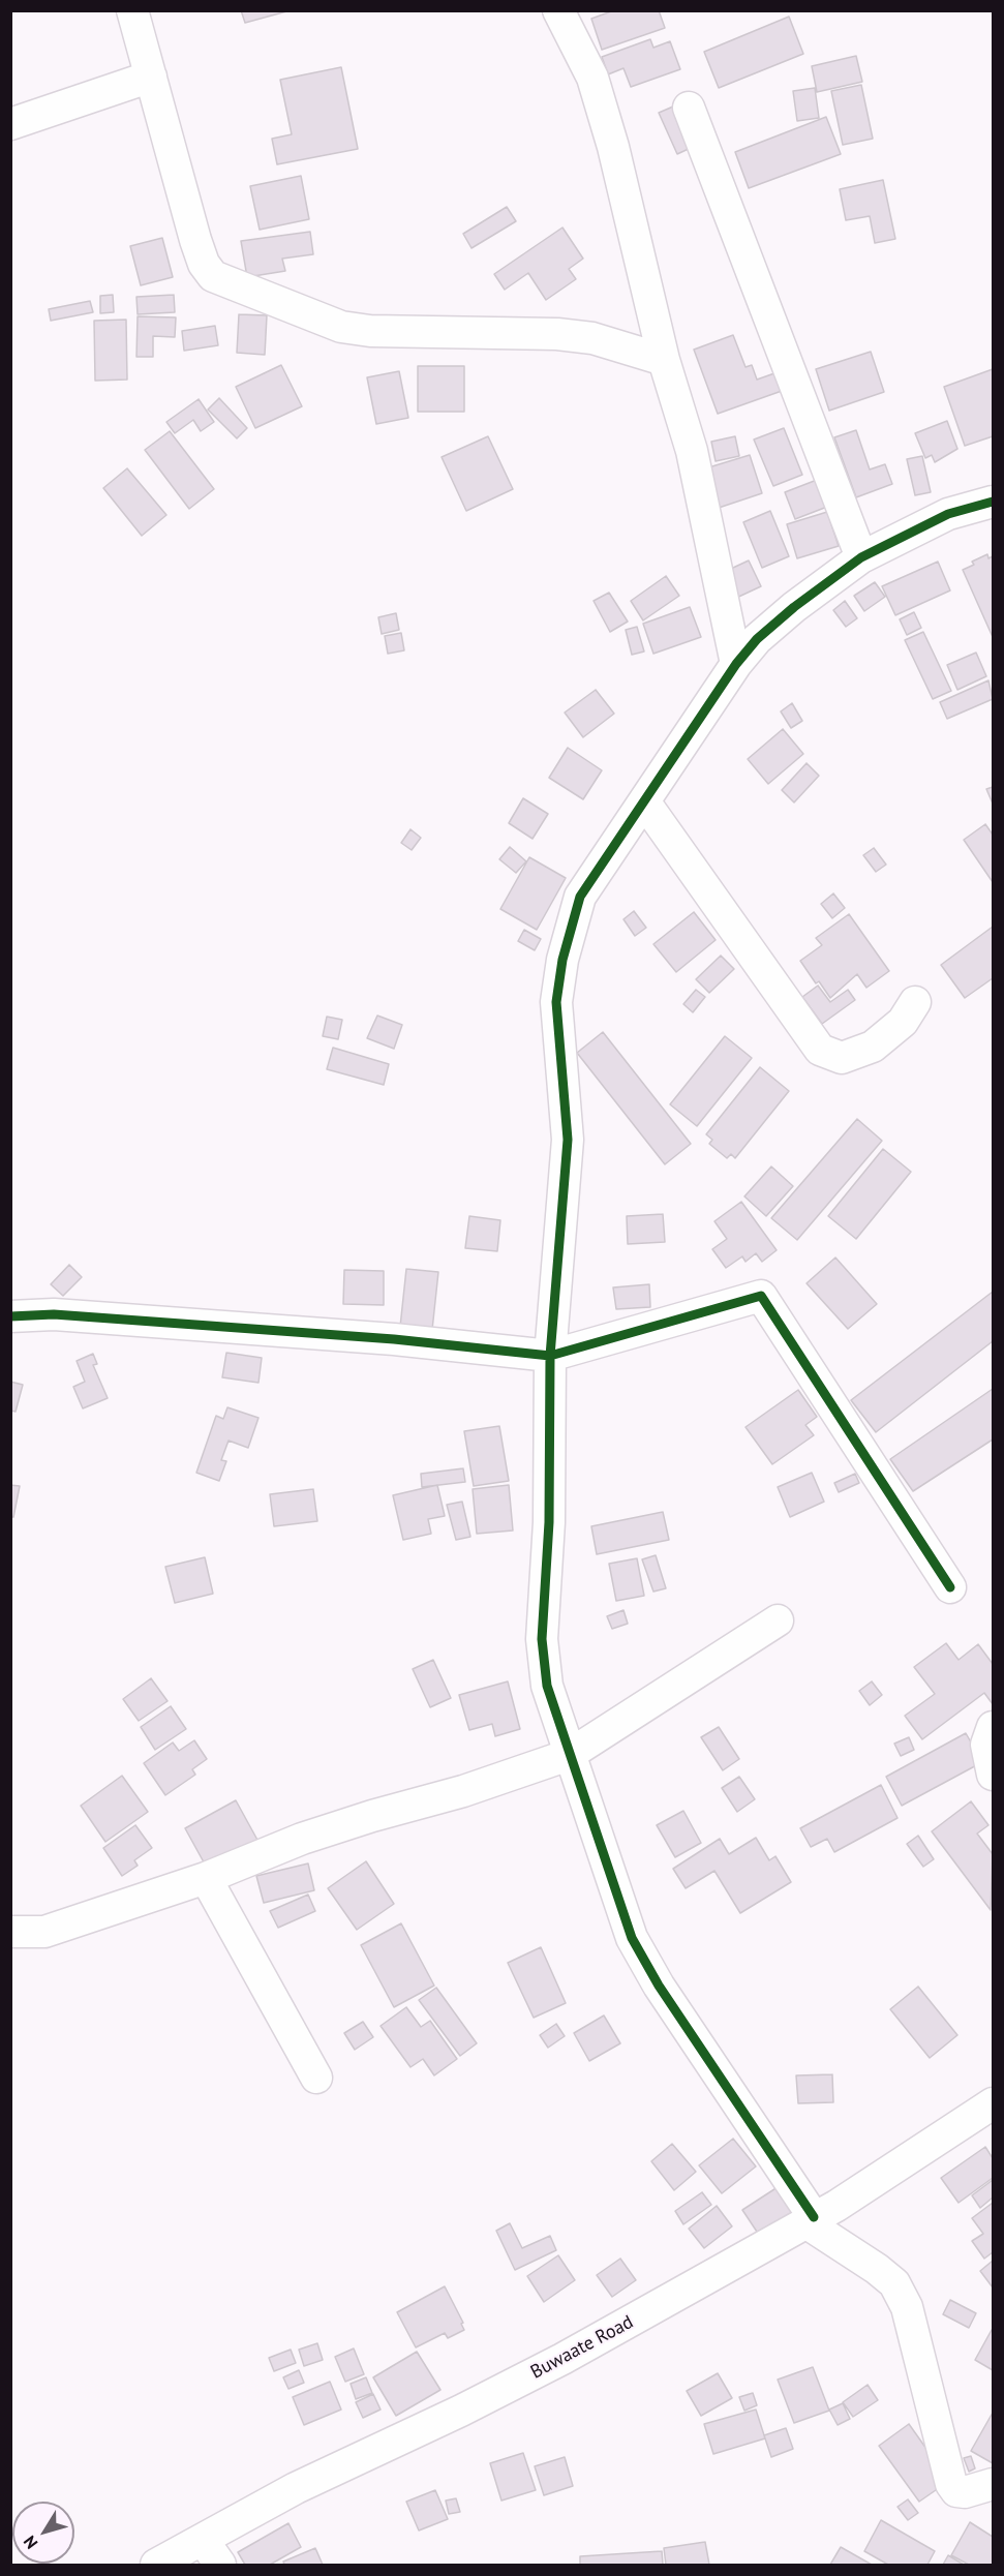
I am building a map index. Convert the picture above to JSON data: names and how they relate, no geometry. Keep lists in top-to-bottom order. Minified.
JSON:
{"streets":{"street":["Buwaate Road"]},"north":"bottom left"}
